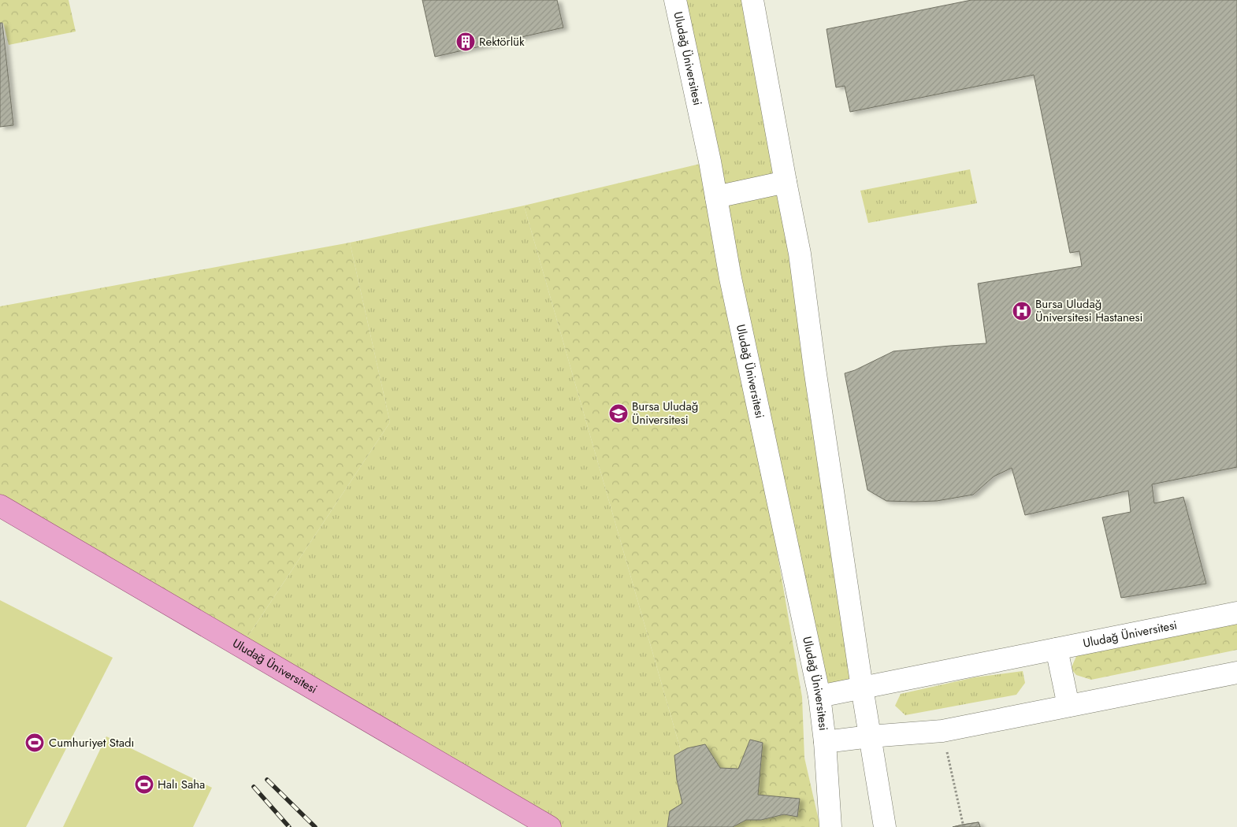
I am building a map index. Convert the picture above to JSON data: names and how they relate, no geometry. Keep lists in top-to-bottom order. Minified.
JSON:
{"streets":{"main road":["Uludağ Üniversitesi"]},"places":{"building":["Rektörlük"],"hospital":["Bursa Uludağ Üniversitesi Hastanesi"],"school or university":["Bursa Uludağ Üniversitesi"],"sports":["Cumhuriyet Stadı","Halı Saha"]}}
